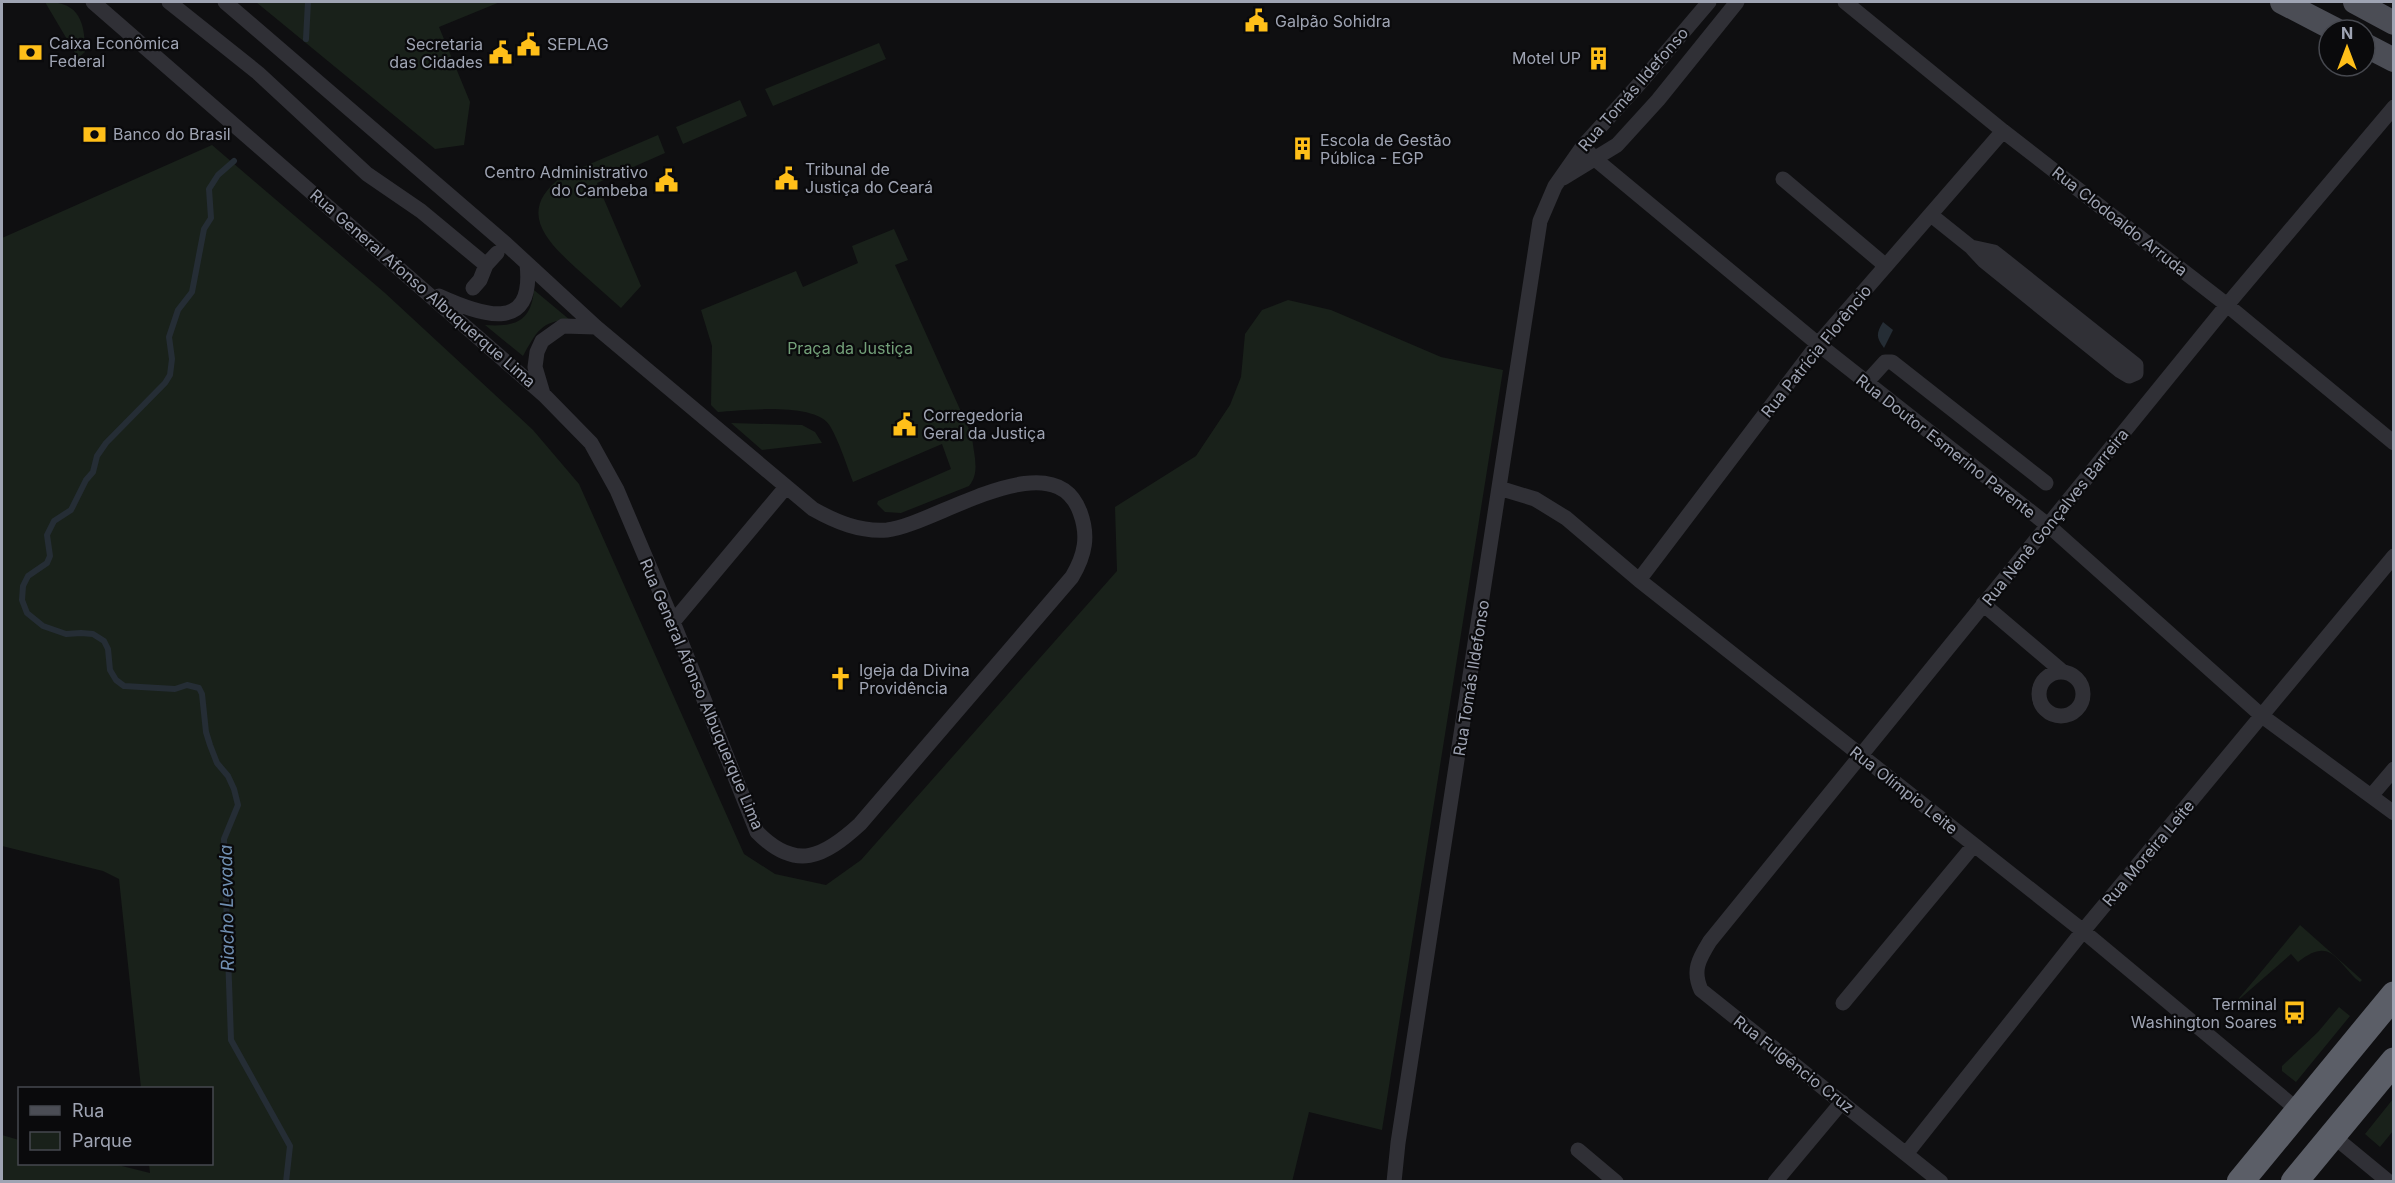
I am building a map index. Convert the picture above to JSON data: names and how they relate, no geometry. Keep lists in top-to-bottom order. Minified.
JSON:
{"streets":{"street":["Rua Tomás Ildefonso","Rua Clodoaldo Arruda","Rua General Afonso Albuquerque Lima","Rua Patrícia Florêncio","Rua Doutor Esmerino Parente","Rua Nenê Gonçalves Barreira","Rua Olímpio Leite","Rua Moreira Leite","Rua Fulgêncio Cruz"]},"crossings":[["Rua Tomás Ildefonso","Rua Doutor Esmerino Parente"],["Rua Tomás Ildefonso","Rua Olímpio Leite"],["Rua Clodoaldo Arruda","Rua Patrícia Florêncio"],["Rua Clodoaldo Arruda","Rua Nenê Gonçalves Barreira"],["Rua Patrícia Florêncio","Rua Doutor Esmerino Parente"],["Rua Patrícia Florêncio","Rua Olímpio Leite"],["Rua Doutor Esmerino Parente","Rua Nenê Gonçalves Barreira"],["Rua Doutor Esmerino Parente","Rua Moreira Leite"],["Rua Nenê Gonçalves Barreira","Rua Olímpio Leite"],["Rua Nenê Gonçalves Barreira","Rua Fulgêncio Cruz"],["Rua Olímpio Leite","Rua Moreira Leite"],["Rua Moreira Leite","Rua Fulgêncio Cruz"]],"water":["Riacho Levada"],"parks":["Praça da Justiça"],"places":{"public building":["Galpão Sohidra","SEPLAG","Secretaria das Cidades","Tribunal de Justiça do Ceará","Centro Administrativo do Cambeba","Corregedoria Geral da Justiça"],"bank":["Caixa Econômica Federal","Banco do Brasil"],"building":["Motel UP","Escola de Gestão Pública - EGP"],"church":["Igeja da Divina Providência"],"bus stop":["Terminal Washington Soares"]},"legend":["Rua","Parque"],"north":"top"}
